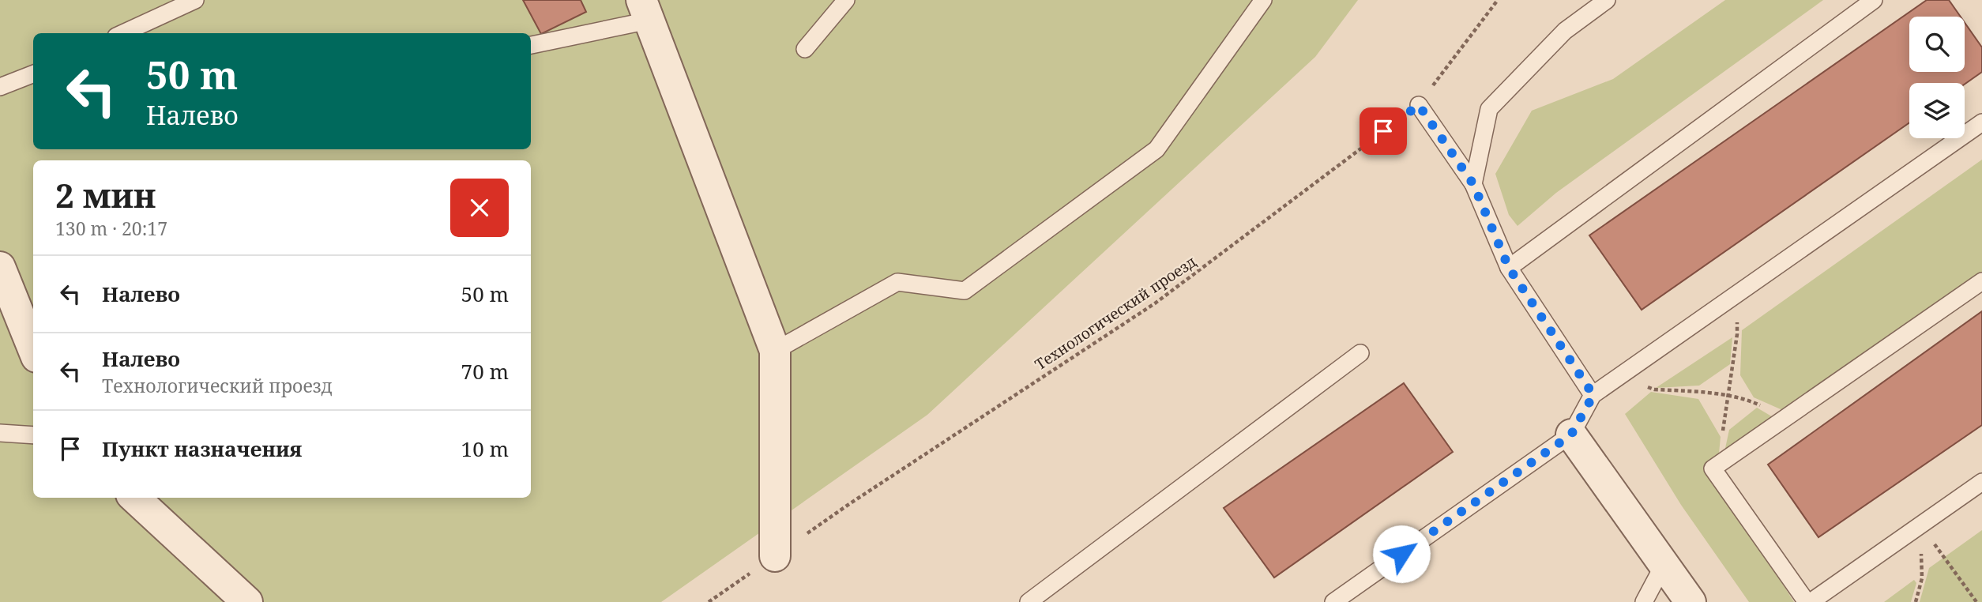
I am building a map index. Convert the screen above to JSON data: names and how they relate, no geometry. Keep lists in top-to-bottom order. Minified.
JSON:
{"streets":{"path":["Технологический проезд"]},"page":{"turn":["50 m","Налево"],"heading":["2 мин","130 m · 20:17"],"list":[{"name":"Налево","value":"50 m"},{"name":"Налево","note":"Технологический проезд","value":"70 m"},{"name":"Пункт назначения","value":"10 m"}]}}
